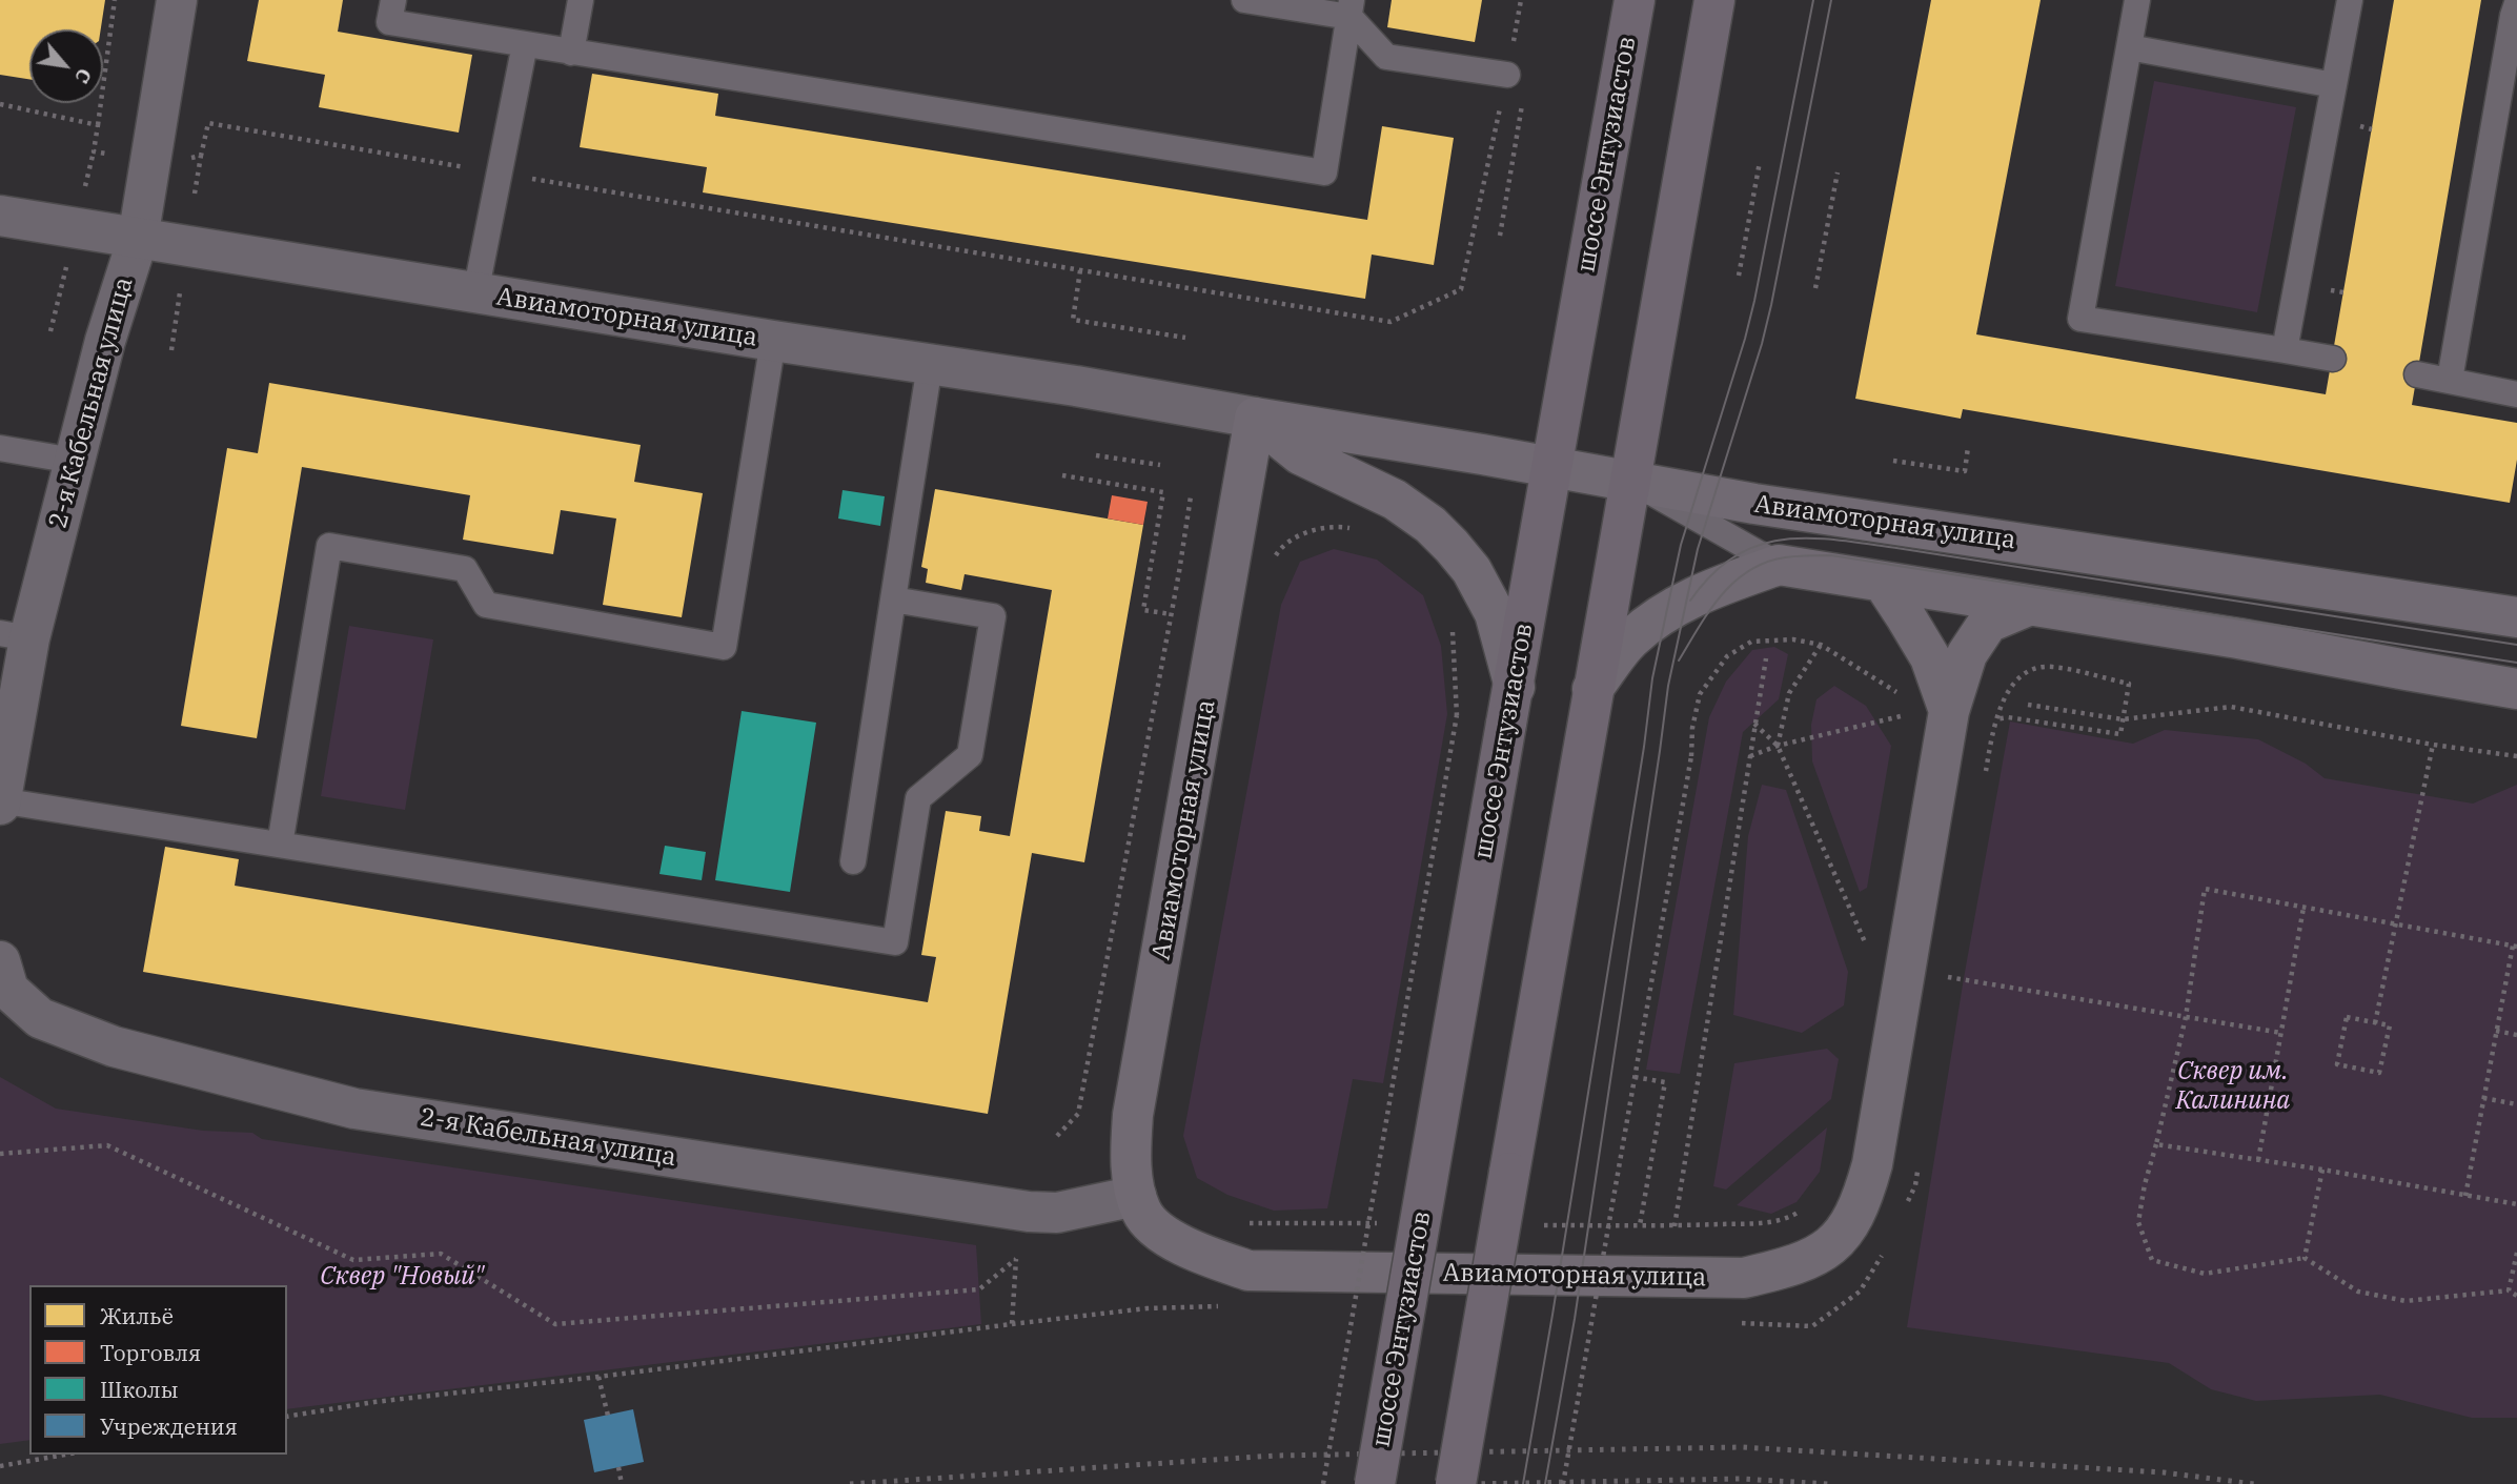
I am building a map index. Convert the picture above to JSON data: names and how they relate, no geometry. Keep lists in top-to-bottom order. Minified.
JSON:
{"streets":{"main road":["шоссе Энтузиастов","Авиамоторная улица"],"street":["2-я Кабельная улица"]},"crossings":[["шоссе Энтузиастов","Авиамоторная улица"],["Авиамоторная улица","2-я Кабельная улица"]],"parks":["Сквер им. Калинина","Сквер \"Новый\""],"legend":["Жильё","Торговля","Школы","Учреждения"],"north":"bottom right"}
